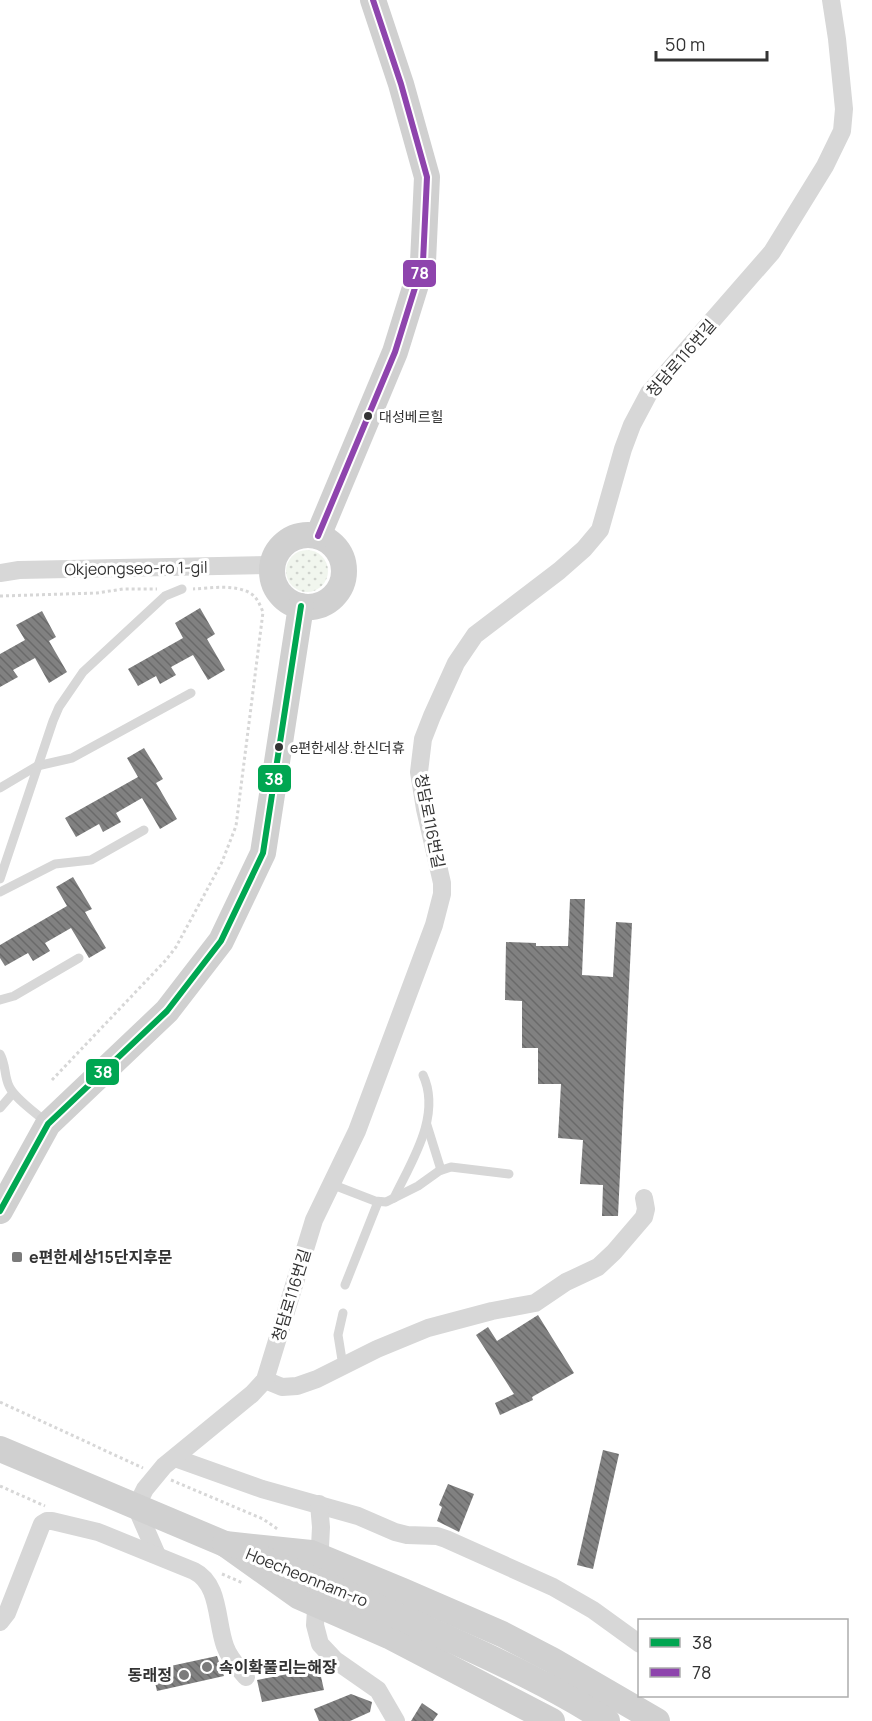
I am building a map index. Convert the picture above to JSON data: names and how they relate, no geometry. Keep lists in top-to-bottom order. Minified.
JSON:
{"streets":{"main road":["Hoecheonnam-ro"],"street":["청담로116번길","Okjeongseo-ro 1-gil"]},"crossings":[["청담로116번길","Hoecheonnam-ro"]],"places":{"other":["대성베르힐","e편한세상.한신더휴","속이확풀리는해장","동래정"],"transit":["e편한세상15단지후문"]},"lines":["transit line 78","transit line 38"],"legend":["38","78"],"scale_bar":"50 m"}
